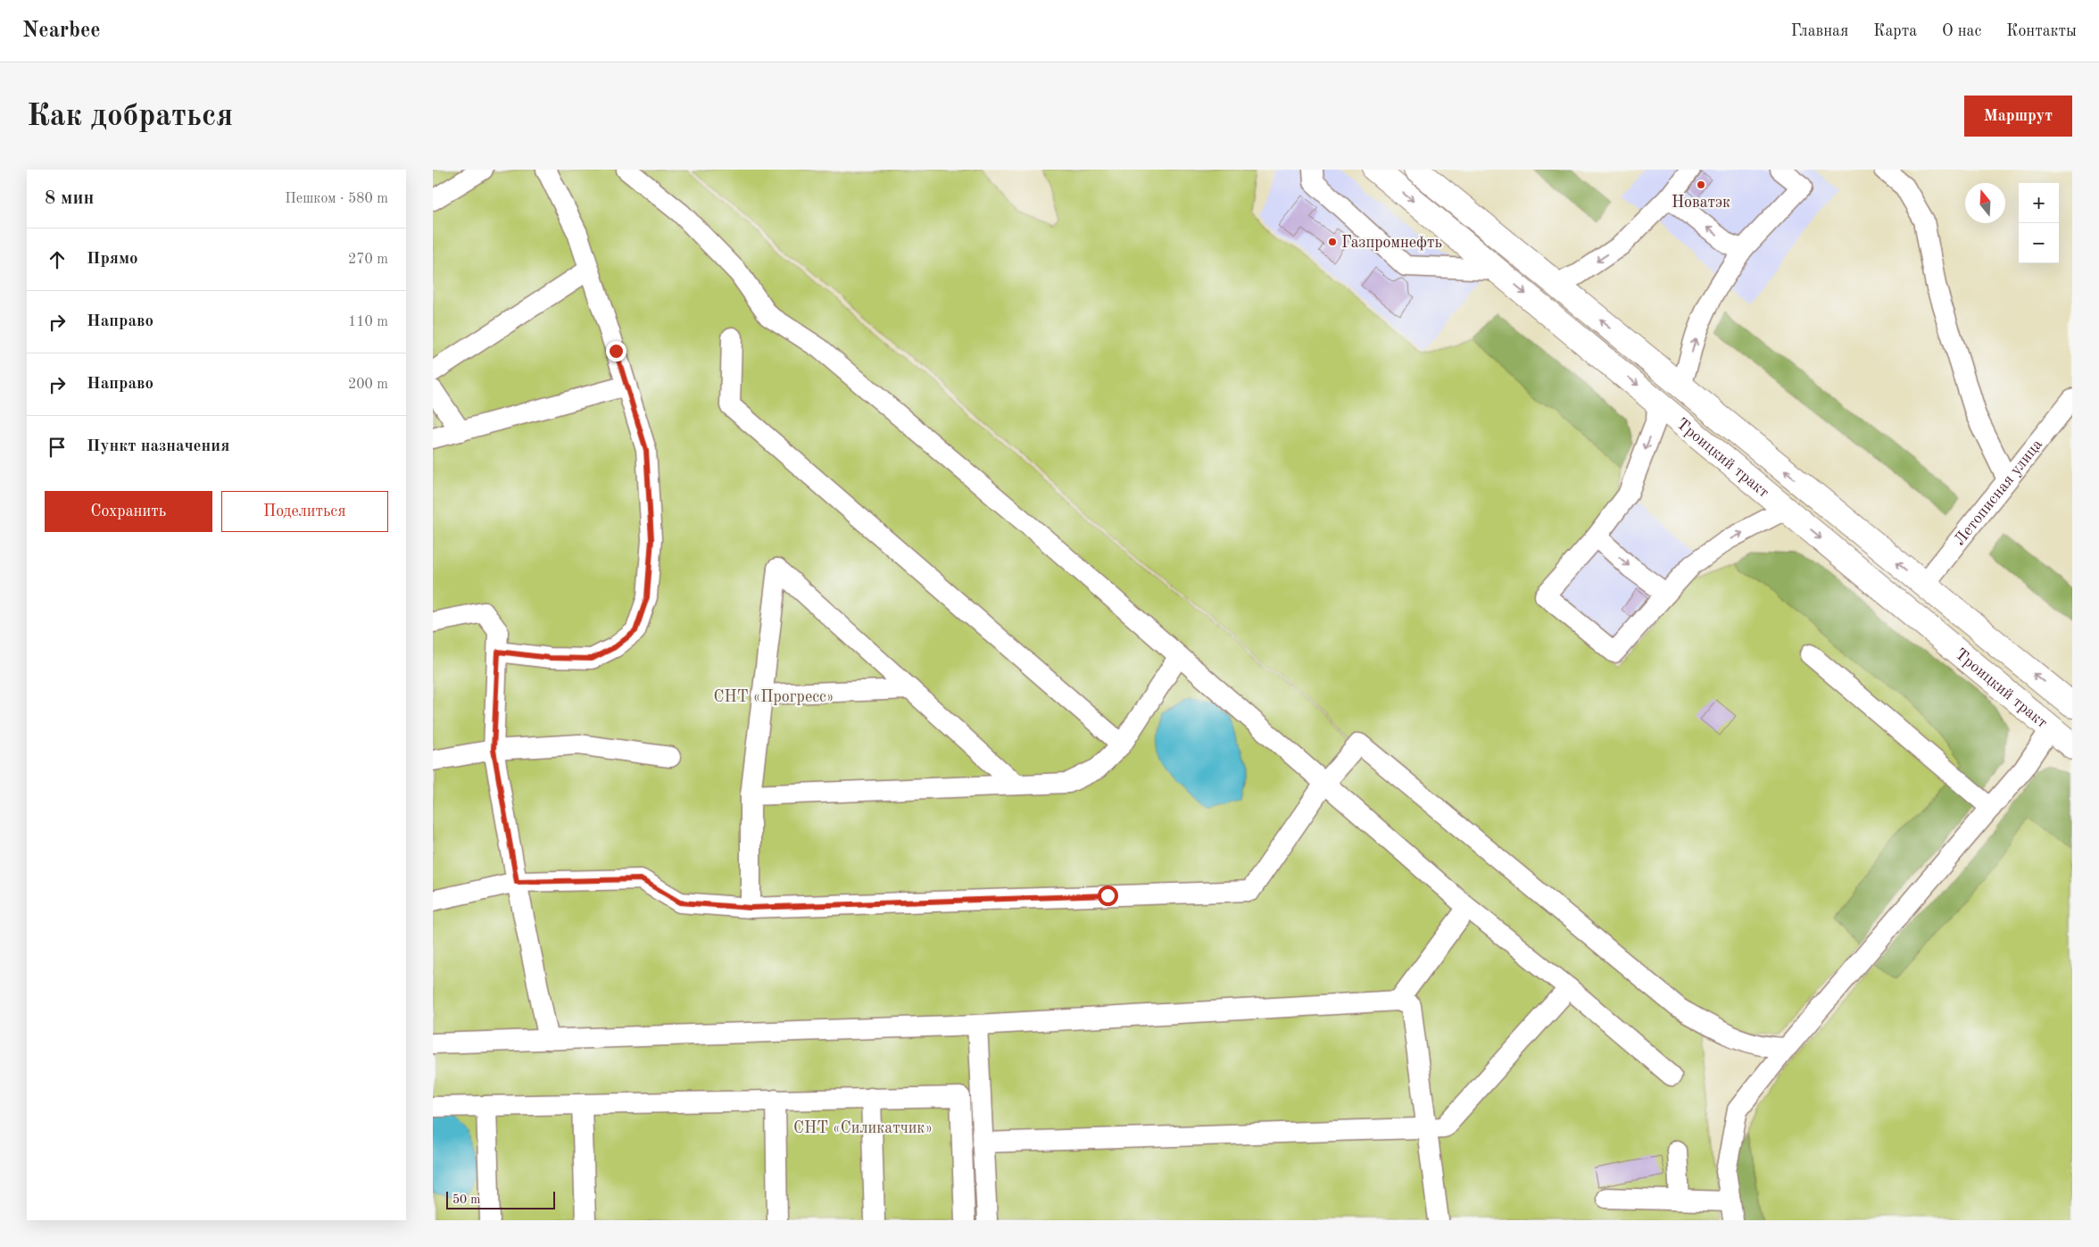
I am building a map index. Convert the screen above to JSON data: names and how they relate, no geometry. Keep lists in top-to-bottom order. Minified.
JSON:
{"streets":{"main road":["Троицкий тракт"],"street":["Летописная улица"]},"crossings":[["Троицкий тракт","Летописная улица"]],"parks":["СНТ «Прогресс»","СНТ «Силикатчик»"],"places":["Новатэк","Газпромнефть"],"scale_bar":"50 m","north":"top","page":{"header":"Nearbee","nav":["Главная","Карта","О нас","Контакты"],"buttons":["Маршрут",["Сохранить","Поделиться"]],"title":"Как добраться","heading":["8 мин","Пешком · 580 m"],"map_buttons":["+","−"],"list":[["Прямо","270 m"],["Направо","110 m"],["Направо","200 m"],"Пункт назначения"],"scale":"50 m"}}
